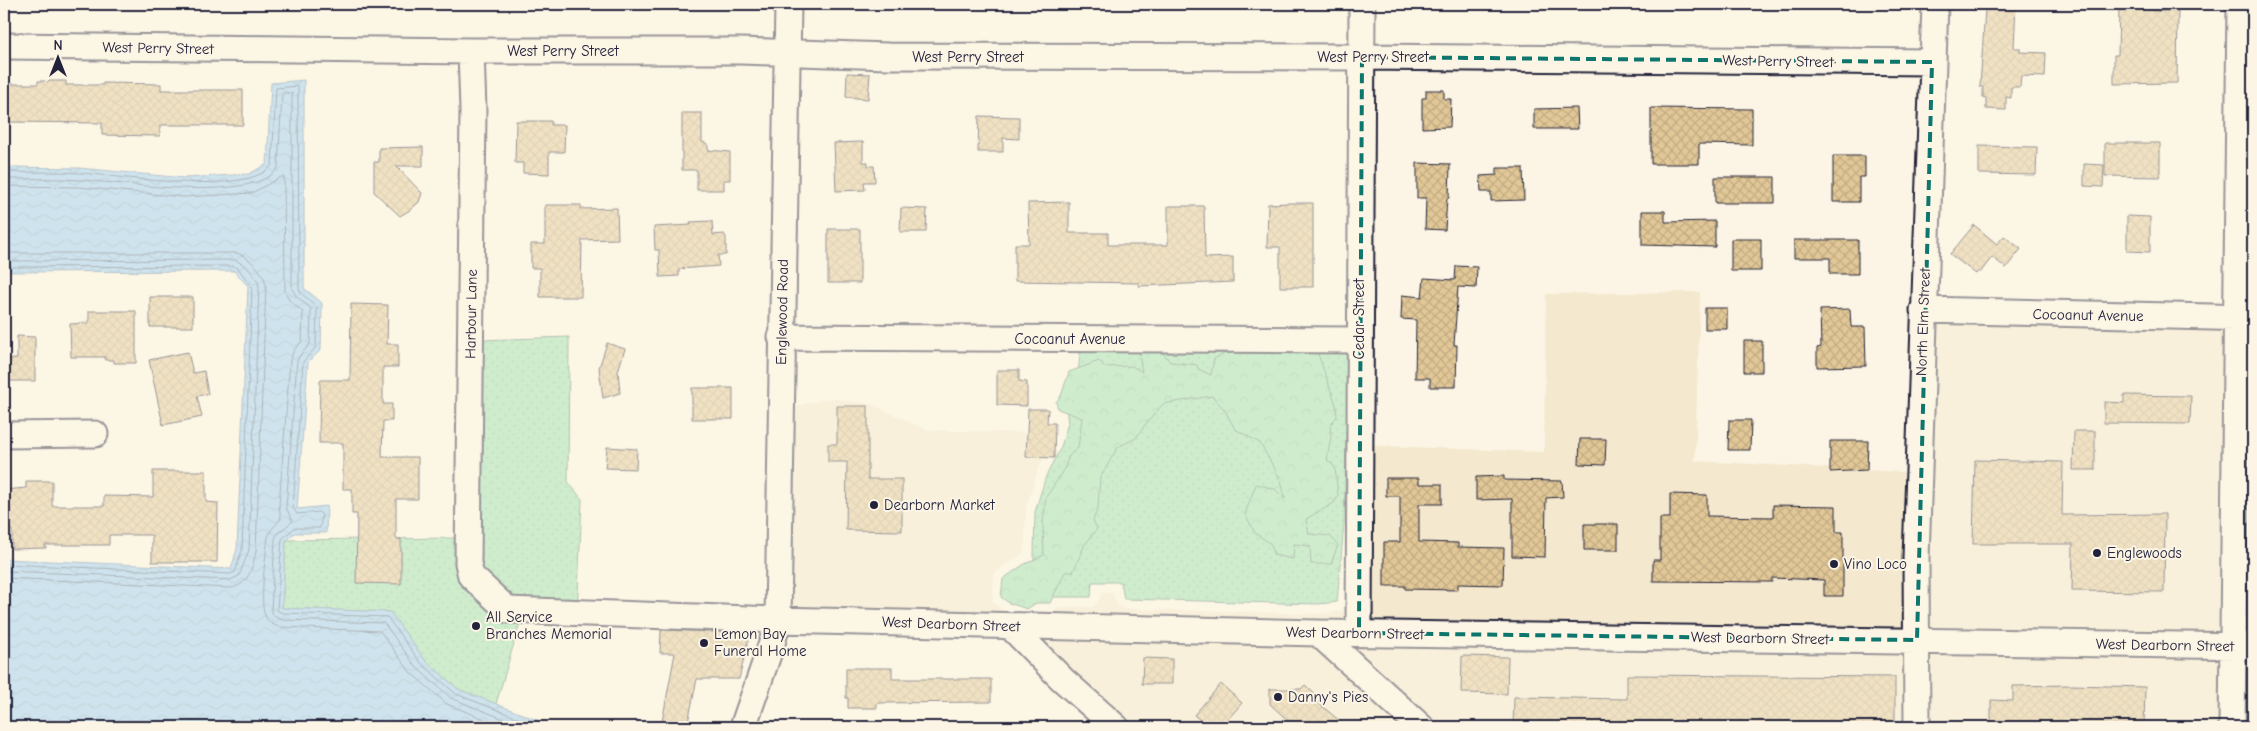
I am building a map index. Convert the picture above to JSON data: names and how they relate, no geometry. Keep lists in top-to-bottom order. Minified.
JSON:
{"streets":{"street":["West Perry Street","Englewood Road","Harbour Lane","Cocoanut Avenue","Cedar Street","North Elm Street","West Dearborn Street"]},"crossings":[["West Perry Street","Englewood Road"],["West Perry Street","Harbour Lane"],["West Perry Street","Cedar Street"],["West Perry Street","North Elm Street"],["Englewood Road","Cocoanut Avenue"],["Englewood Road","West Dearborn Street"],["Harbour Lane","West Dearborn Street"],["Cocoanut Avenue","Cedar Street"],["Cocoanut Avenue","North Elm Street"],["Cedar Street","West Dearborn Street"],["North Elm Street","West Dearborn Street"]],"places":["Dearborn Market","Englewoods","Vino Loco","All Service Branches Memorial","Lemon Bay Funeral Home","Danny's Pies"],"north":"top"}
